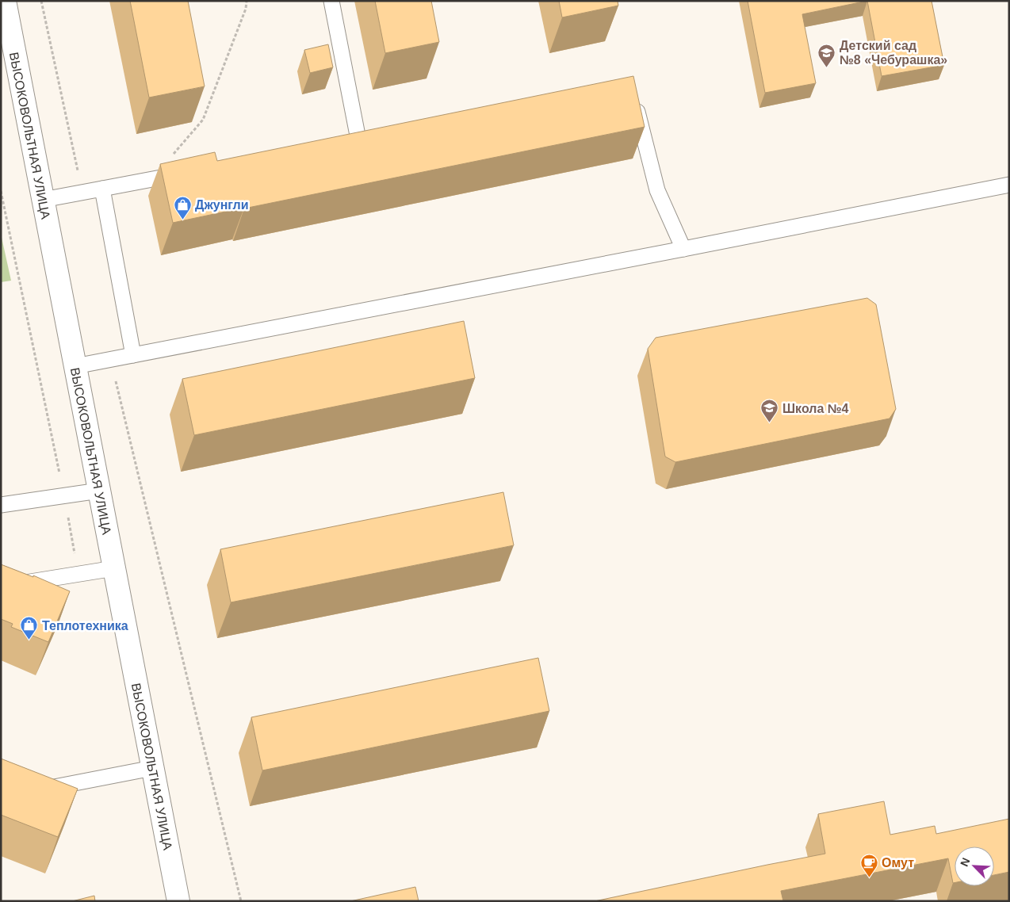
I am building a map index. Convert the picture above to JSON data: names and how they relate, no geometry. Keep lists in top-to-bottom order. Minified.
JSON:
{"streets":{"main road":["ВЫСОКОВОЛЬТНАЯ УЛИЦА"]},"places":{"school or university":["Детский сад №8 «Чебурашка»","Школа №4"],"shop":["Джунгли","Теплотехника"],"cafe":["Омут"]},"north":"top left"}
